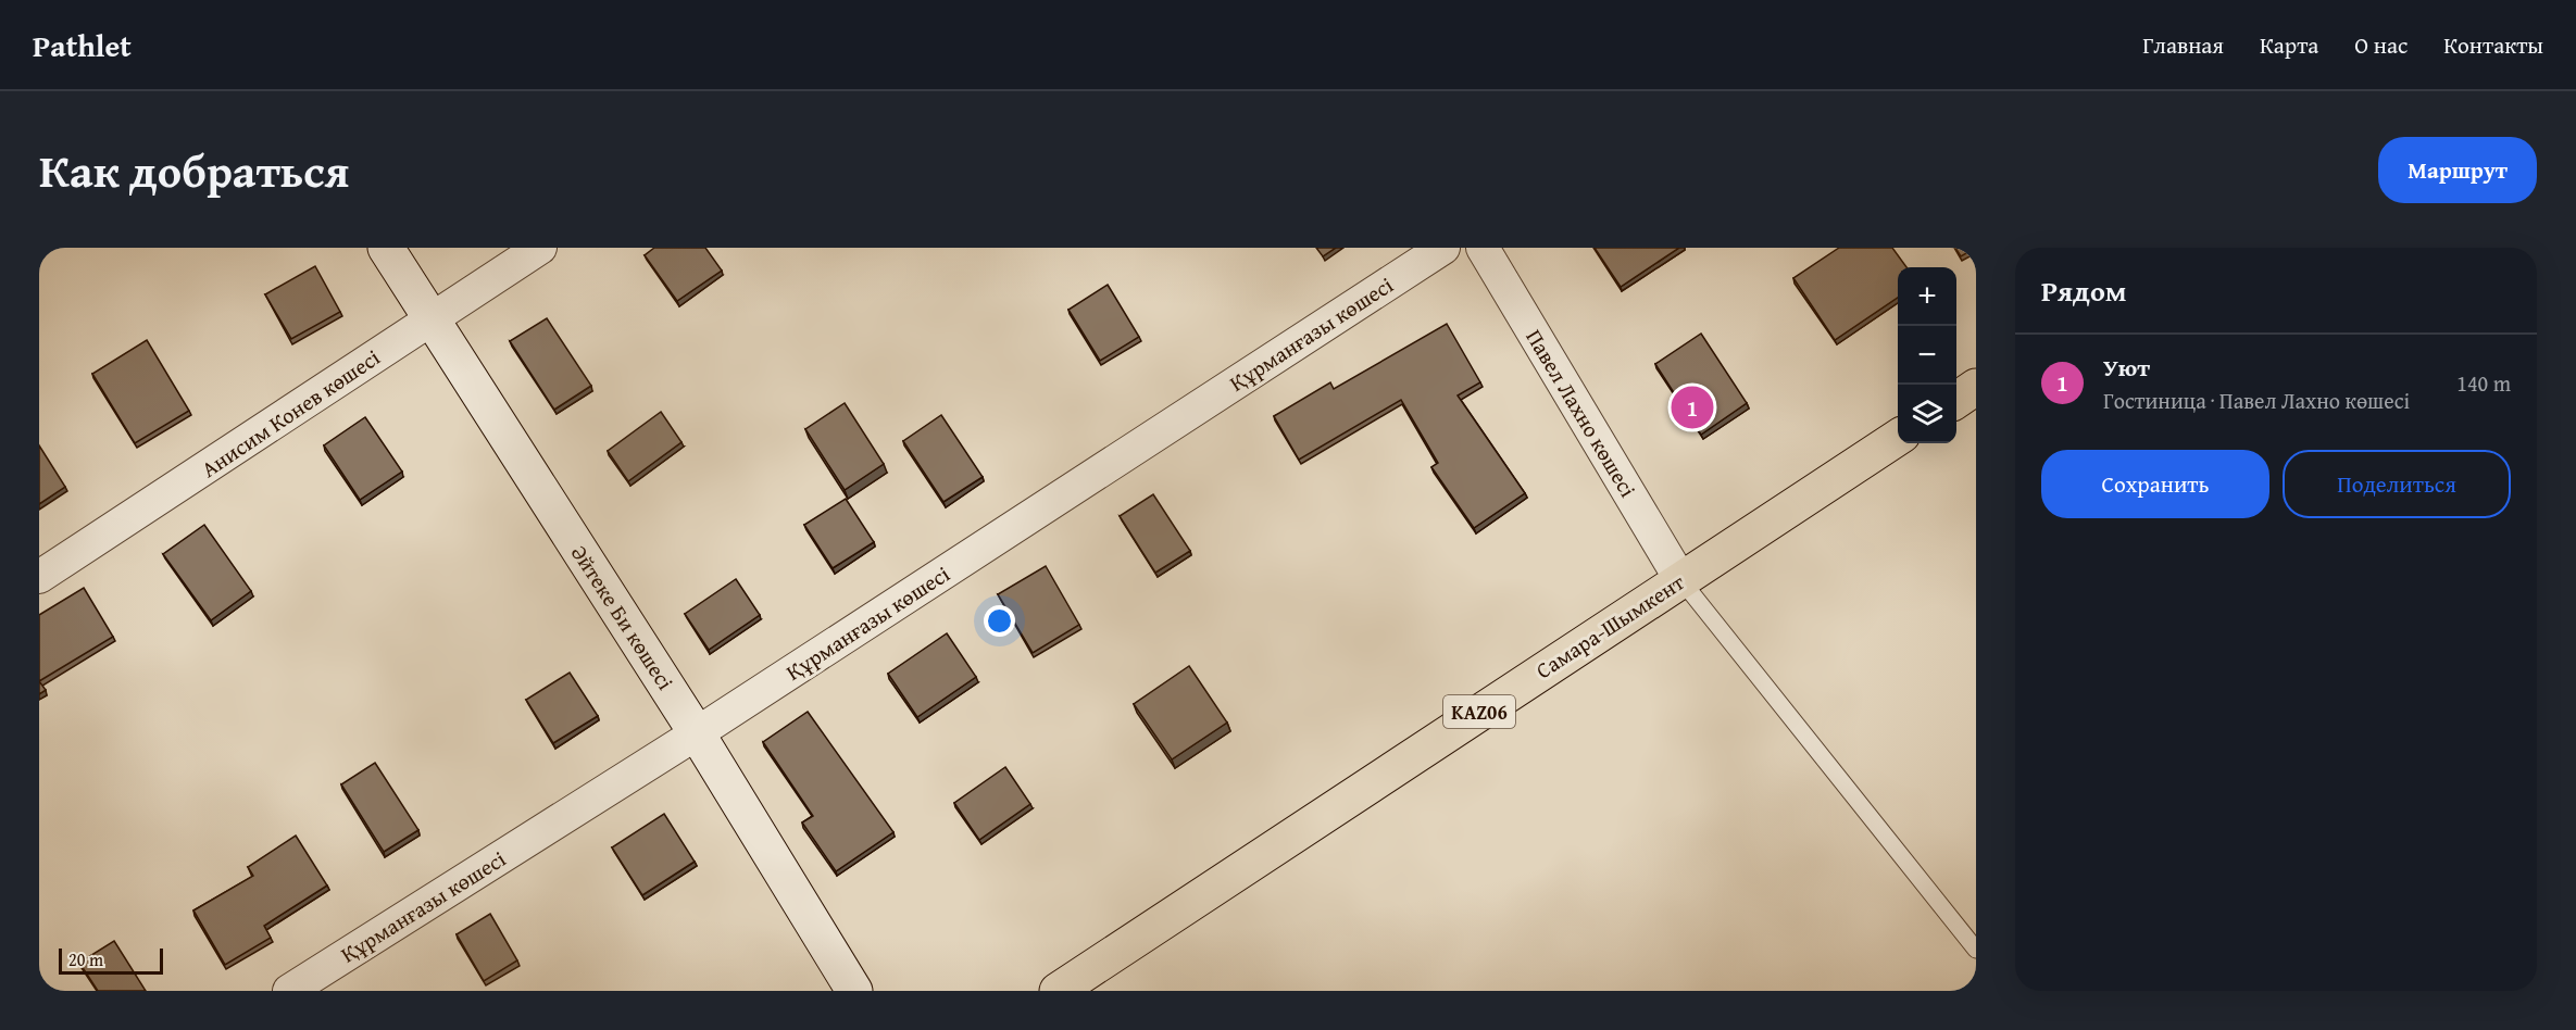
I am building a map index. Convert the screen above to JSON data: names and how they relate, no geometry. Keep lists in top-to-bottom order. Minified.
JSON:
{"streets":{"highway":["Самара-Шымкент","KАZ06"],"main road":["Әйтеке Би көшесі"],"street":["Құрманғазы көшесі","Анисим Конев көшесі","Павел Лахно көшесі"]},"crossings":[["Құрманғазы көшесі","Әйтеке Би көшесі"],["Анисим Конев көшесі","Әйтеке Би көшесі"],["Павел Лахно көшесі","Самара-Шымкент"]],"scale_bar":"20 m","page":{"header":"Pathlet","nav":["Главная","Карта","О нас","Контакты"],"title":"Как добраться","buttons":["Маршрут",["Сохранить","Поделиться"]],"heading":"Рядом","map_buttons":["+","−"],"list":[{"mark":"1","name":"Уют","note":"Гостиница · Павел Лахно көшесі","value":"140 m"}],"pins":"1","scale":"20 m"}}
